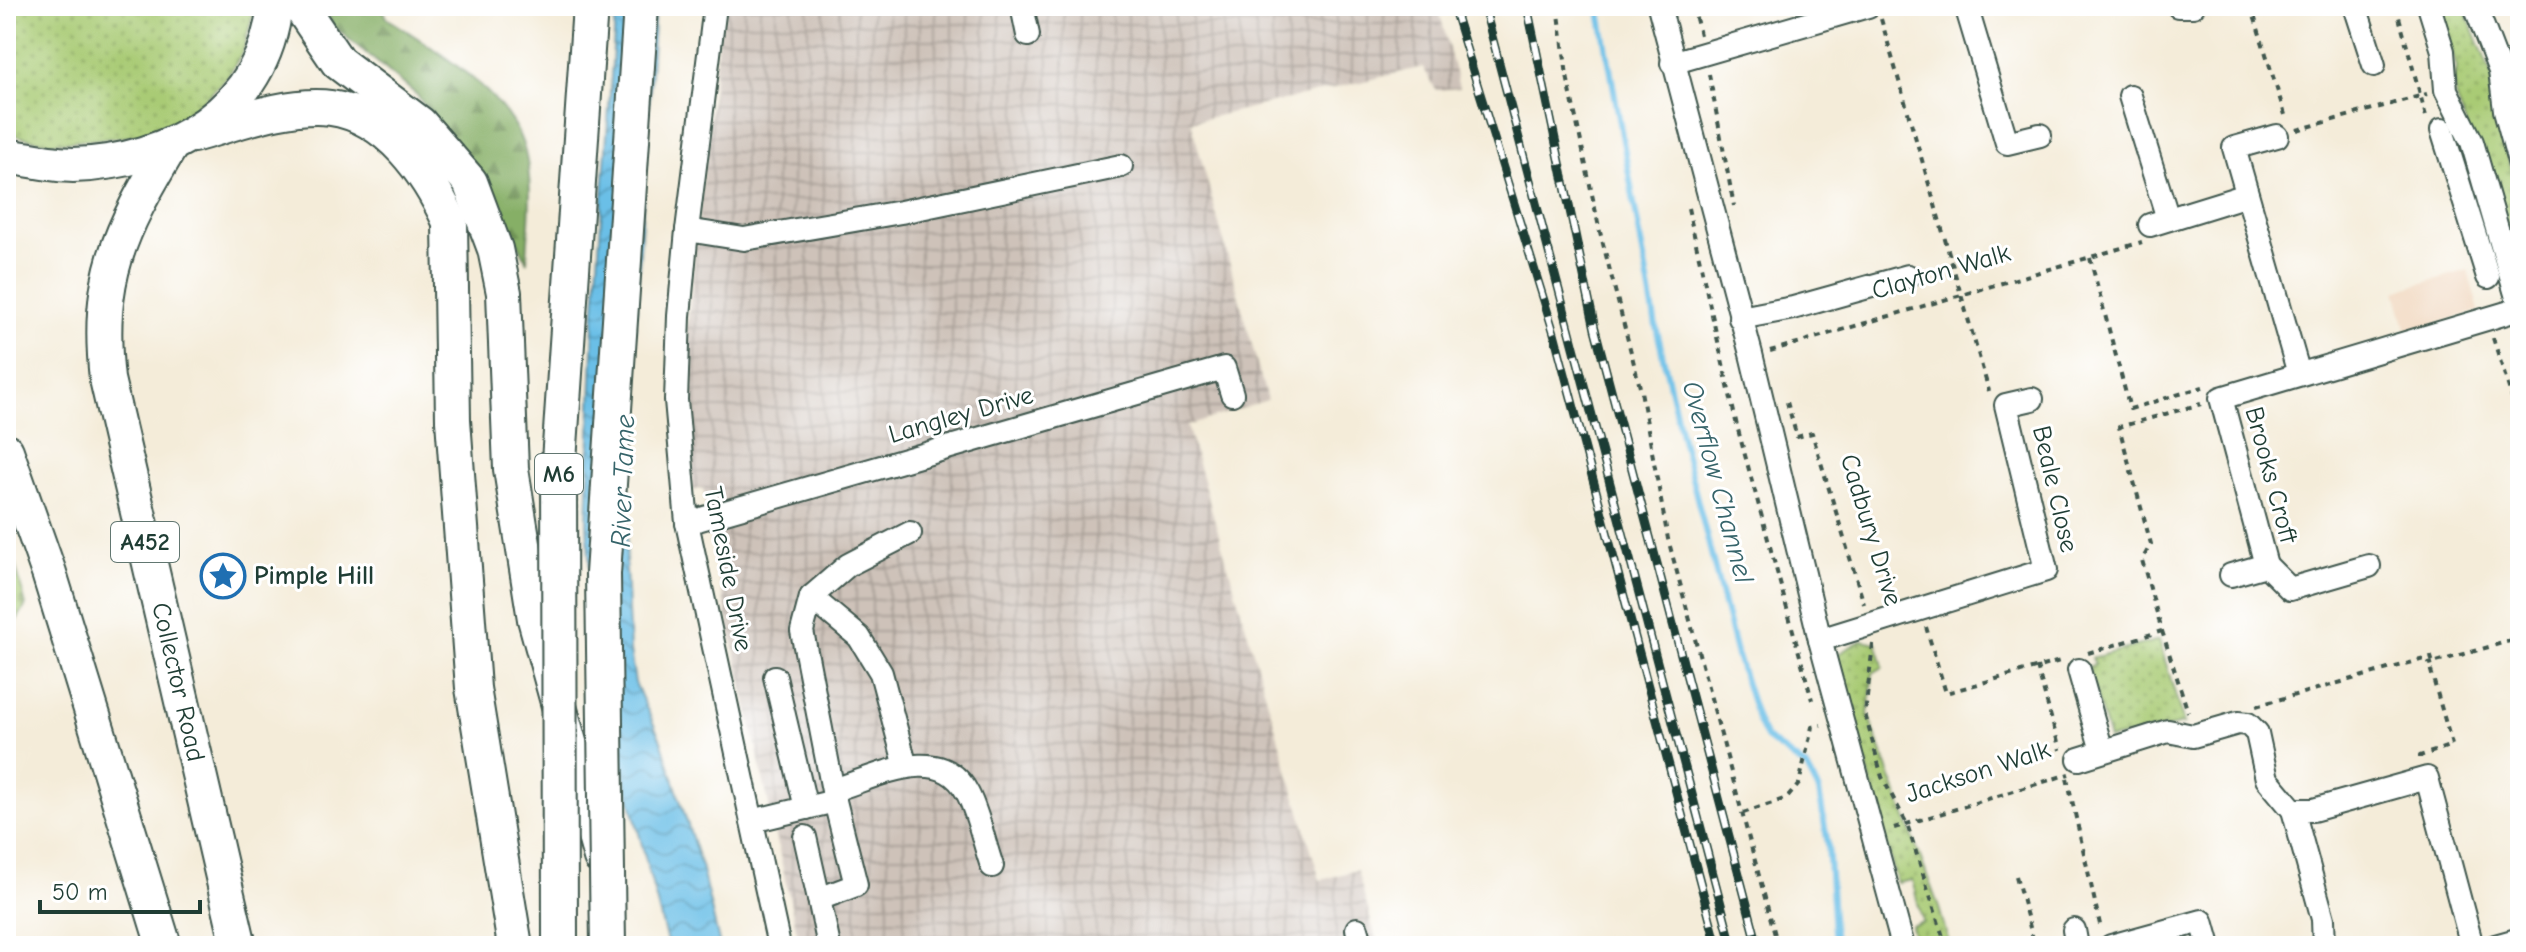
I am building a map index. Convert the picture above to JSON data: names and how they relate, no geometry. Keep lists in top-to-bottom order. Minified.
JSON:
{"streets":{"highway":["M6","A452","Collector Road"],"street":["Clayton Walk","Langley Drive","Brooks Croft","Beale Close","Tameside Drive","Jackson Walk"],"path":["Cadbury Drive"]},"crossings":[["Langley Drive","Tameside Drive"],["Beale Close","Cadbury Drive"],["Cadbury Drive","Jackson Walk"]],"water":["River Tame","Overflow Channel"],"places":{"place":["Pimple Hill"]},"scale_bar":"50 m"}
